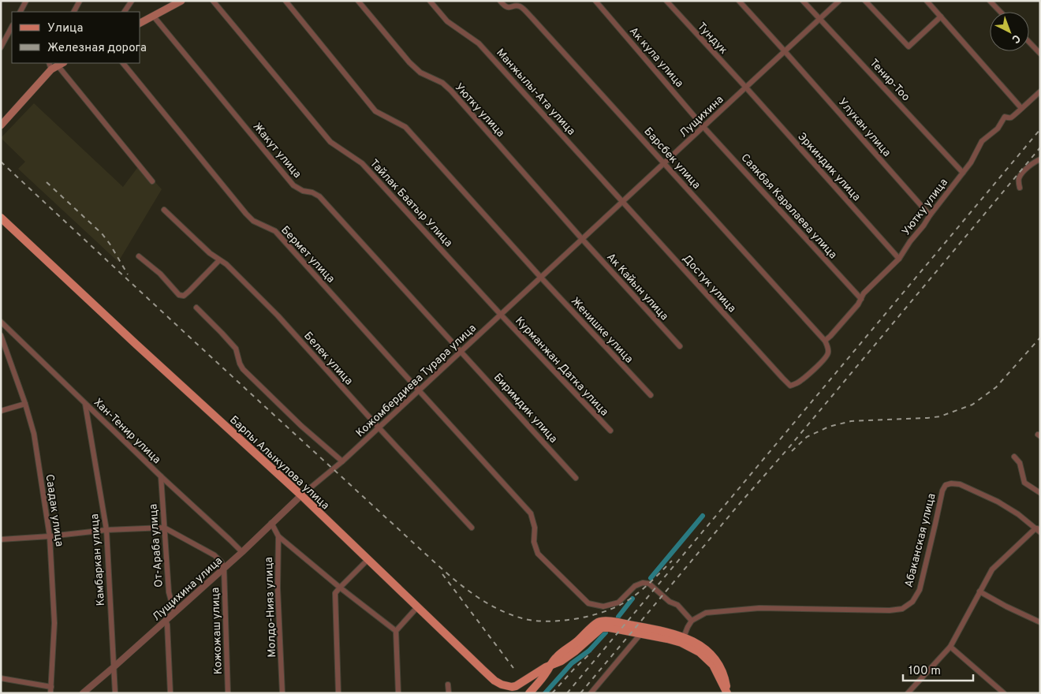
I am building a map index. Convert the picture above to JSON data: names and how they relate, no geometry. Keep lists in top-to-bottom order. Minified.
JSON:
{"streets":{"main road":["Барпы Алыкулова улица"],"street":["Тундук","Ак кула улица","Тенир-Тоо","Манжылы-Ата улица","Уютку улица","Лущихина","Улукан улица","Жакут улица","Барсбек улица","Эркиндик улица","Тайлак Баатыр Улица","Саякбая Каралаева улица","Бермет улица","Достук улица","Ак Кайын улица","Женишке улица","Белек улица","Курманжан Датка улица","Кожомбердиева Турара улица","Биримдик улица","Хан-Тенир улица","Саадак улица","Абаканская улица","От-Араба улица","Камбаркан улица","Лущихина улица","Молдо-Нияз улица","Кожожаш улица"]},"crossings":[["Тундук","Лущихина"],["Тундук","Эркиндик улица"],["Ак кула улица","Лущихина"],["Ак кула улица","Саякбая Каралаева улица"],["Тенир-Тоо","Уютку улица"],["Тенир-Тоо","Лущихина"],["Манжылы-Ата улица","Лущихина"],["Манжылы-Ата улица","Достук улица"],["Уютку улица","Лущихина"],["Уютку улица","Улукан улица"],["Уютку улица","Барсбек улица"],["Уютку улица","Эркиндик улица"],["Уютку улица","Саякбая Каралаева улица"],["Уютку улица","Достук улица"],["Уютку улица","Ак Кайын улица"],["Лущихина","Улукан улица"],["Лущихина","Барсбек улица"],["Лущихина","Эркиндик улица"],["Лущихина","Саякбая Каралаева улица"],["Лущихина","Достук улица"],["Лущихина","Ак Кайын улица"],["Лущихина","Женишке улица"],["Лущихина","Кожомбердиева Турара улица"],["Жакут улица","Кожомбердиева Турара улица"],["Жакут улица","Биримдик улица"],["Барсбек улица","Достук улица"],["Тайлак Баатыр Улица","Курманжан Датка улица"],["Тайлак Баатыр Улица","Кожомбердиева Турара улица"],["Бермет улица","Кожомбердиева Турара улица"],["Женишке улица","Кожомбердиева Турара улица"],["Белек улица","Кожомбердиева Турара улица"],["Курманжан Датка улица","Кожомбердиева Турара улица"],["Кожомбердиева Турара улица","Биримдик улица"],["Кожомбердиева Турара улица","Барпы Алыкулова улица"],["Кожомбердиева Турара улица","Лущихина улица"],["Хан-Тенир улица","От-Араба улица"],["Хан-Тенир улица","Камбаркан улица"],["Хан-Тенир улица","Лущихина улица"],["Барпы Алыкулова улица","Лущихина улица"],["От-Араба улица","Лущихина улица"],["Камбаркан улица","Лущихина улица"],["Лущихина улица","Молдо-Нияз улица"],["Лущихина улица","Кожожаш улица"]],"legend":["Улица","Железная дорога"],"scale_bar":"100 m","north":"bottom right"}
